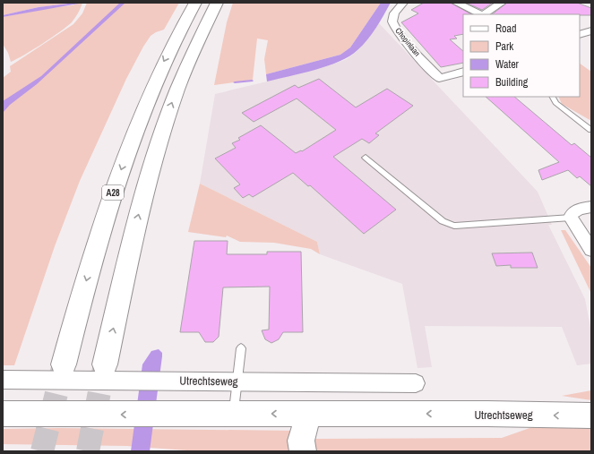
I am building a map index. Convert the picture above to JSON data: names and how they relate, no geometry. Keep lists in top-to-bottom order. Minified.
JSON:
{"streets":{"main road":["A28","Utrechtseweg"],"street":["Chopinlaan"]},"legend":["Road","Park","Water","Building"]}
